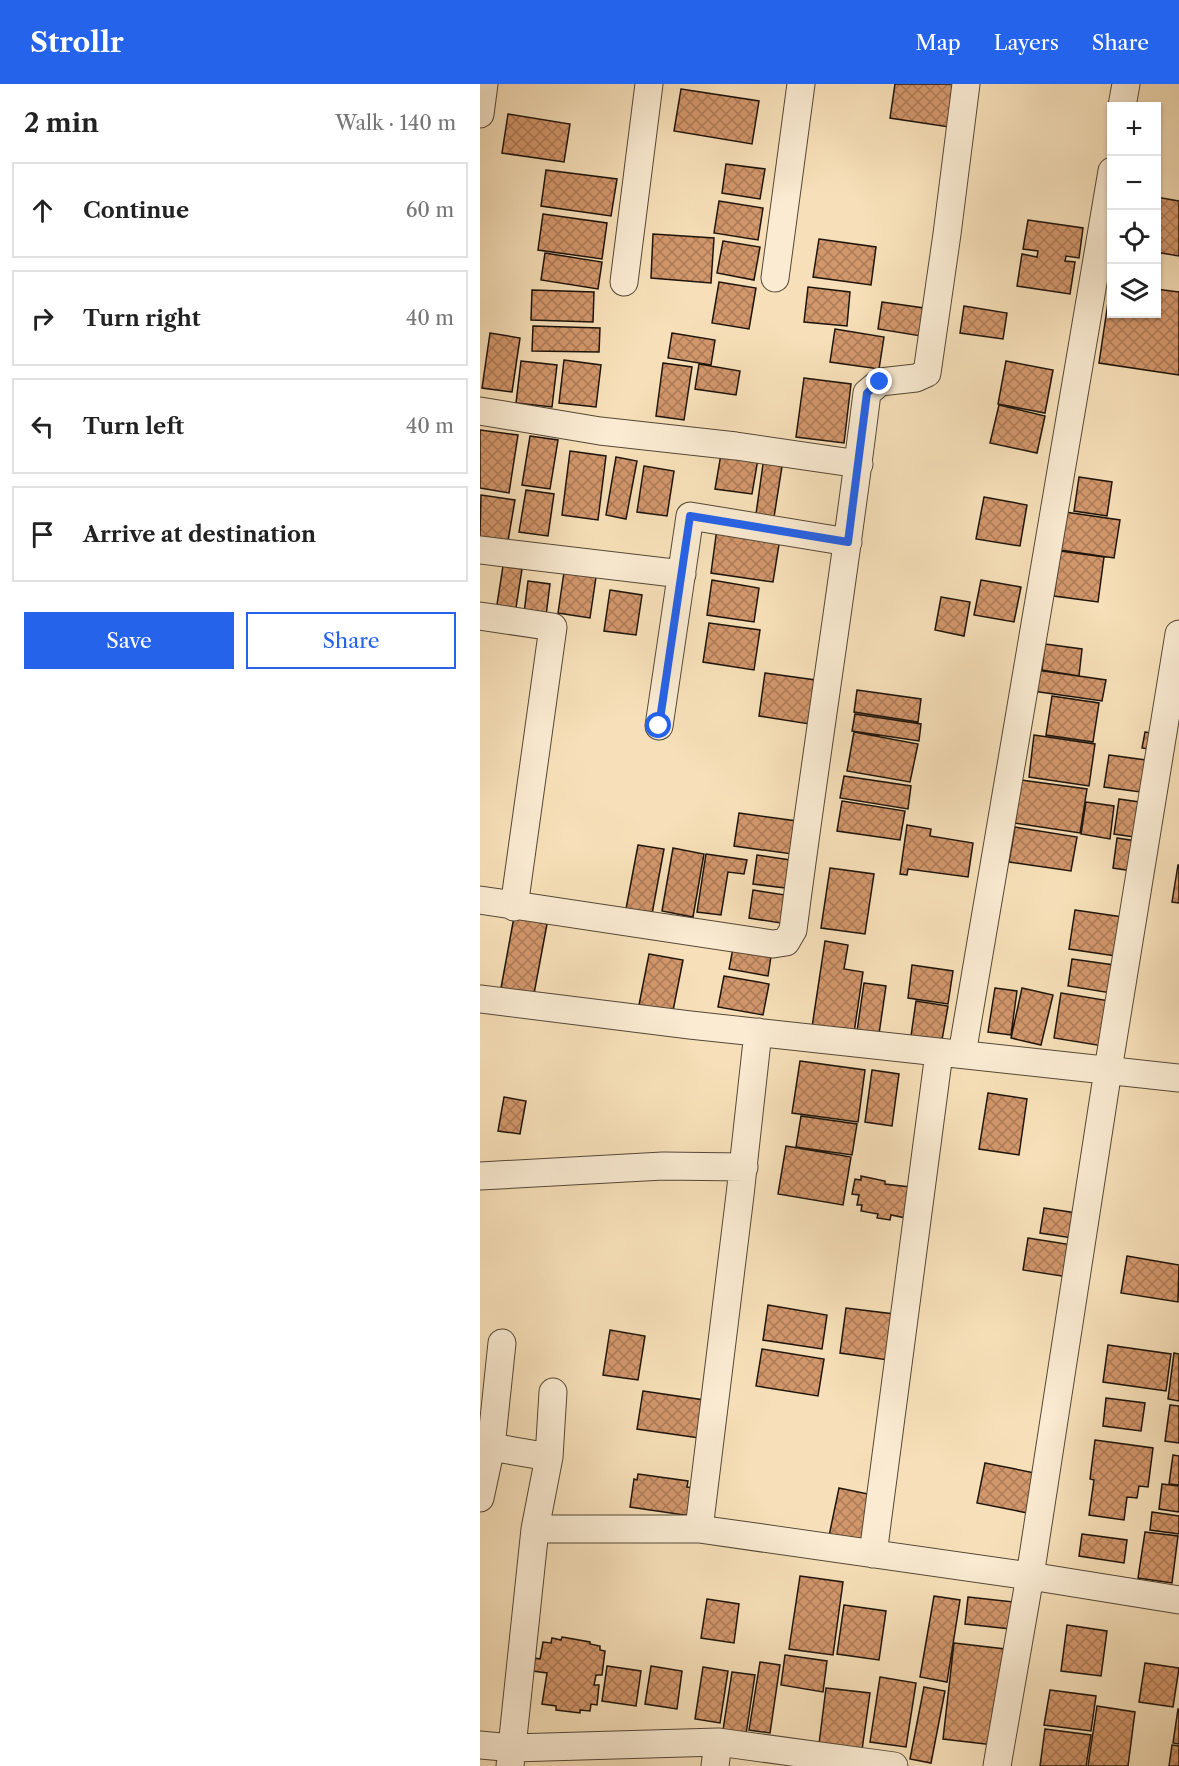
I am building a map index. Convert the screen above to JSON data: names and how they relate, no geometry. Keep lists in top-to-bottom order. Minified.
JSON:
{"page":{"header":"Strollr","nav":["Map","Layers","Share"],"heading":["2 min","Walk · 140 m"],"map_buttons":["+","−"],"list":[["Continue","60 m"],["Turn right","40 m"],["Turn left","40 m"],"Arrive at destination"],"buttons":["Save","Share"]}}
